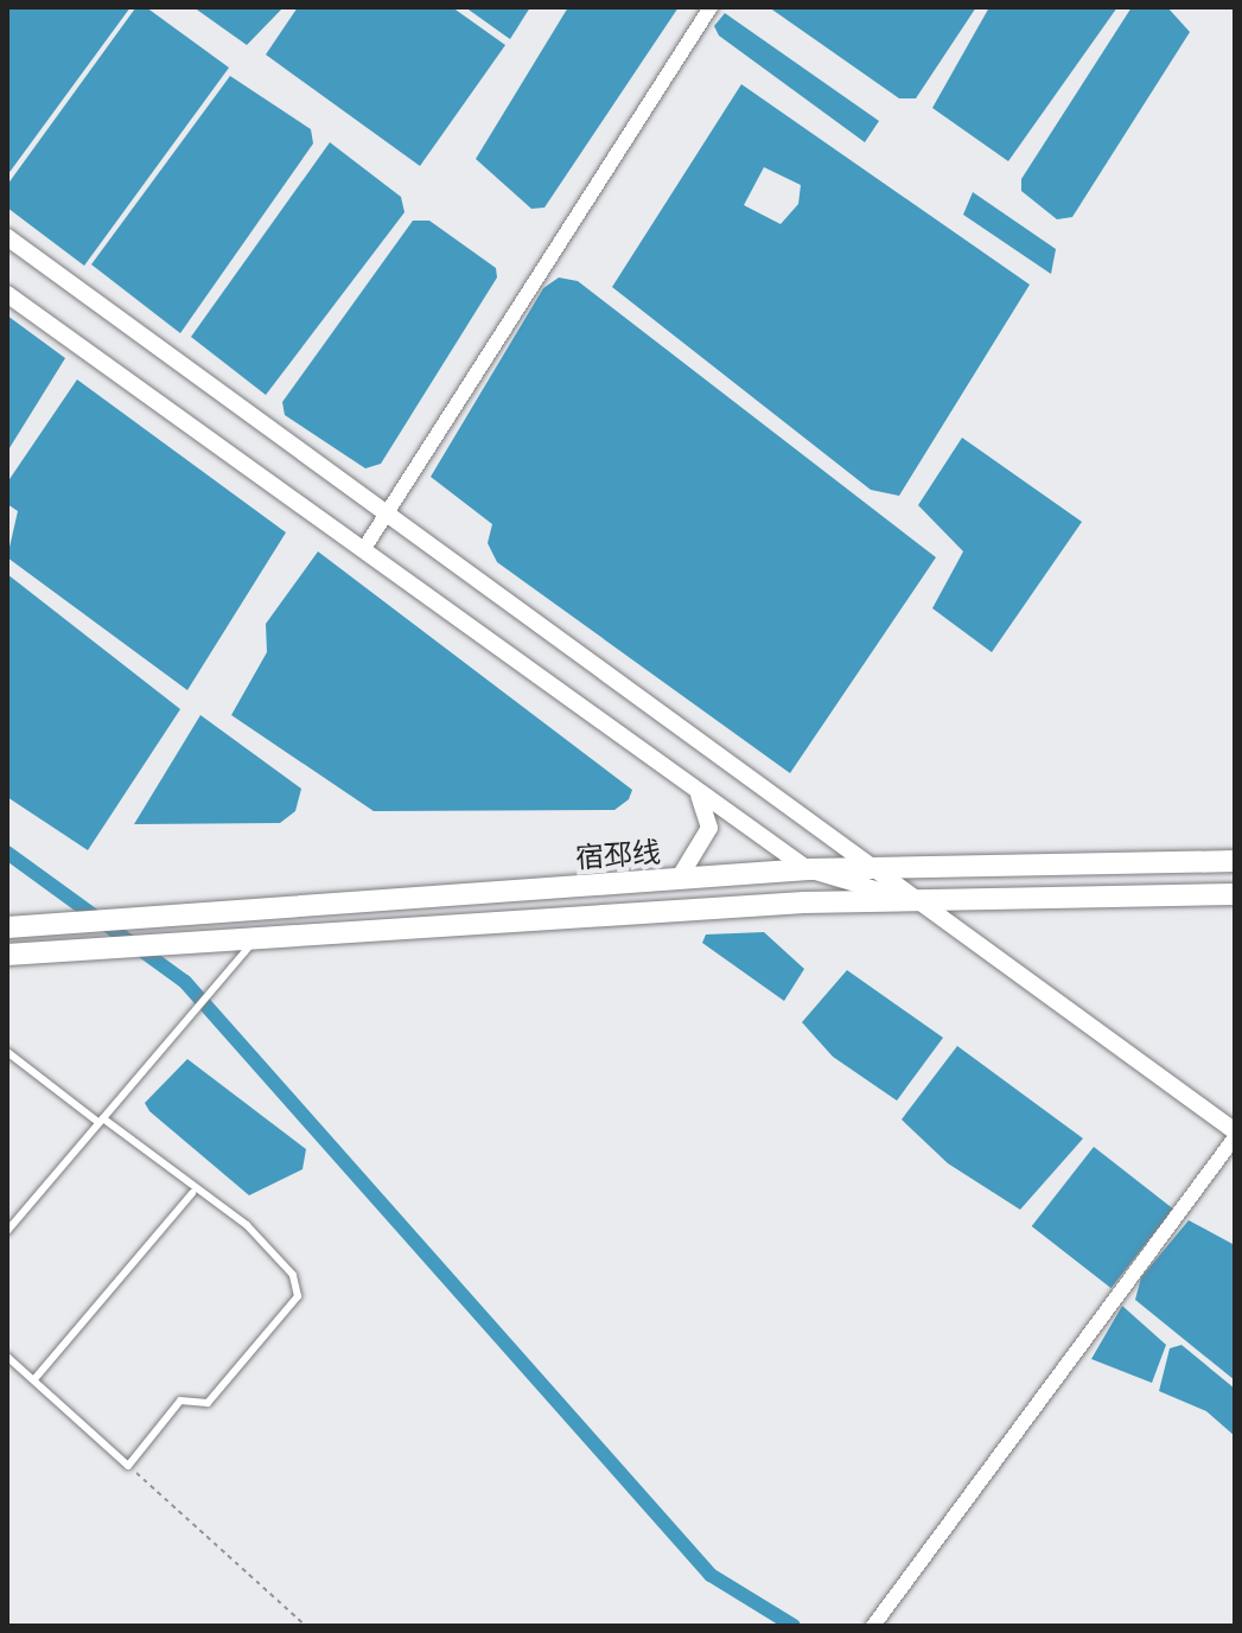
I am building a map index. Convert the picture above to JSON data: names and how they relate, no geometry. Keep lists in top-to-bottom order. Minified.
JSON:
{"streets":{"main road":["宿邳线"]}}
